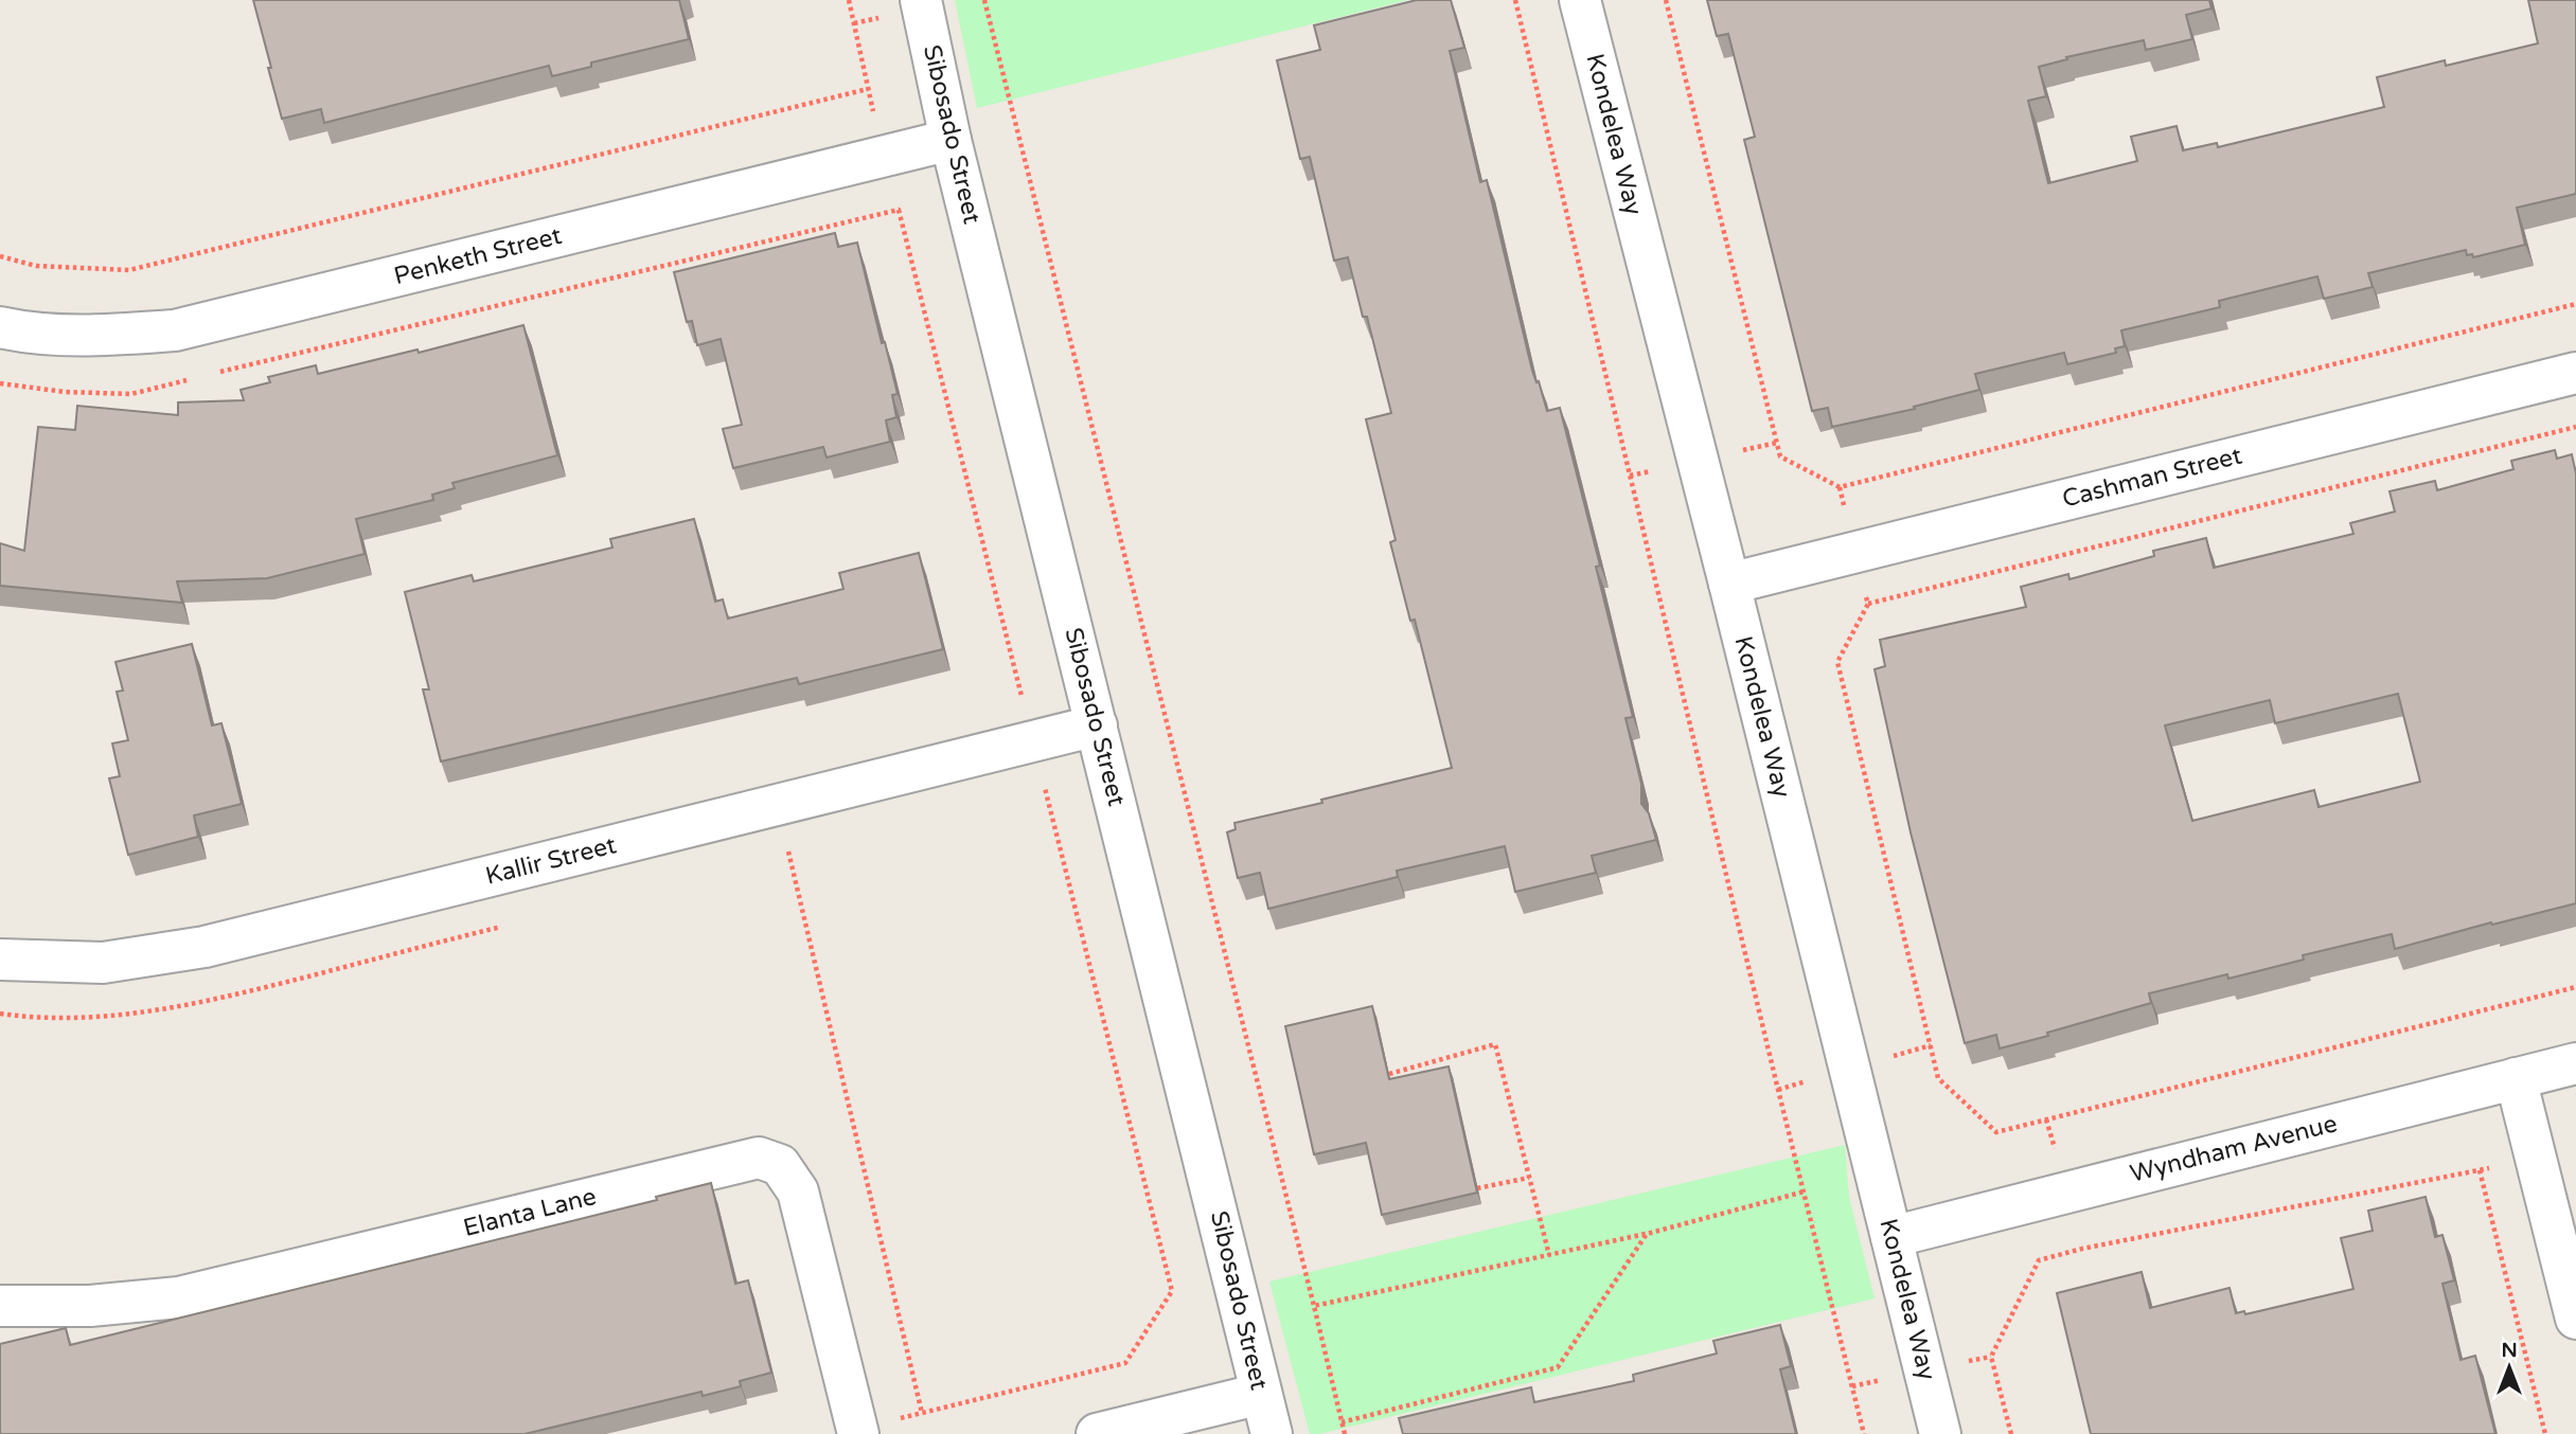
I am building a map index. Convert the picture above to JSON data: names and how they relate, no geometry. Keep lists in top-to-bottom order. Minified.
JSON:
{"streets":{"street":["Sibosado Street","Kondelea Way","Penketh Street","Cashman Street","Kallir Street","Wyndham Avenue","Elanta Lane"]},"crossings":[["Sibosado Street","Penketh Street"],["Sibosado Street","Kallir Street"],["Kondelea Way","Cashman Street"],["Kondelea Way","Wyndham Avenue"]],"north":"top"}
